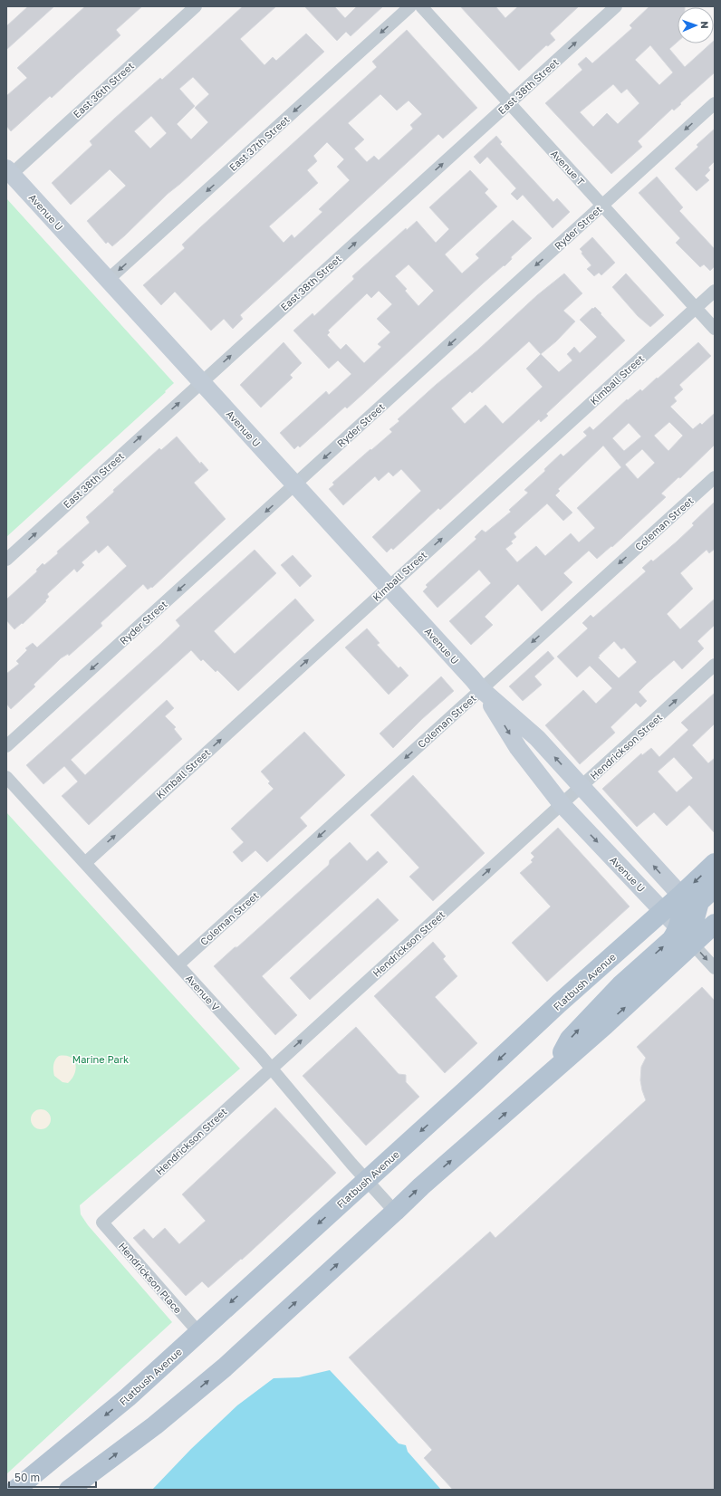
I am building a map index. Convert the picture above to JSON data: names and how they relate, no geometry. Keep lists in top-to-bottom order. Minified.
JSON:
{"streets":{"main road":["Avenue U","Flatbush Avenue"],"street":["East 38th Street","East 36th Street","East 37th Street","Avenue T","Ryder Street","Kimball Street","Coleman Street","Hendrickson Street","Avenue V","Hendrickson Place"]},"crossings":[["East 38th Street","Avenue T"],["East 38th Street","Avenue U"],["East 36th Street","Avenue U"],["East 37th Street","Avenue U"],["Avenue T","Ryder Street"],["Avenue T","Kimball Street"],["Avenue U","Ryder Street"],["Avenue U","Kimball Street"],["Avenue U","Coleman Street"],["Avenue U","Hendrickson Street"],["Avenue U","Flatbush Avenue"],["Kimball Street","Avenue V"],["Coleman Street","Avenue V"],["Hendrickson Street","Avenue V"],["Hendrickson Street","Hendrickson Place"],["Flatbush Avenue","Avenue V"],["Flatbush Avenue","Hendrickson Place"]],"one_way":["East 38th Street","East 37th Street","Ryder Street","Kimball Street","Coleman Street","Hendrickson Street"],"parks":["Marine Park"],"scale_bar":"50 m","north":"right"}
